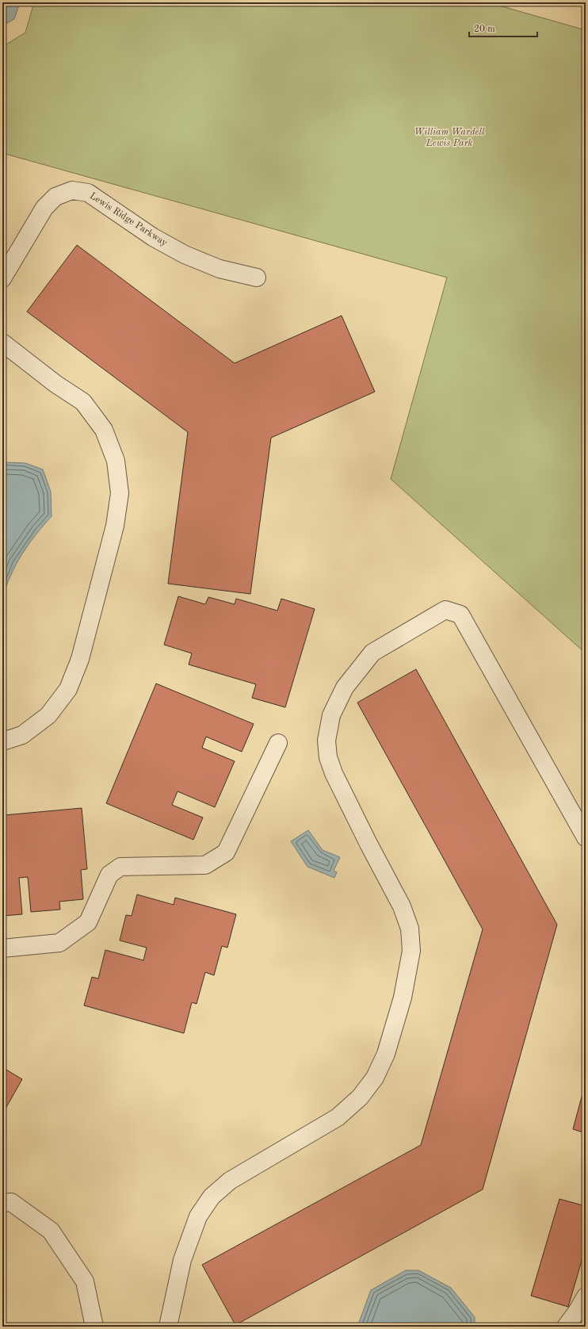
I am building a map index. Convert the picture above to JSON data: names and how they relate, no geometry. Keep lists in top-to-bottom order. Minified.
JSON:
{"streets":{"street":["Lewis Ridge Parkway"]},"parks":["William Wardell Lewis Park"],"scale_bar":"20 m"}
